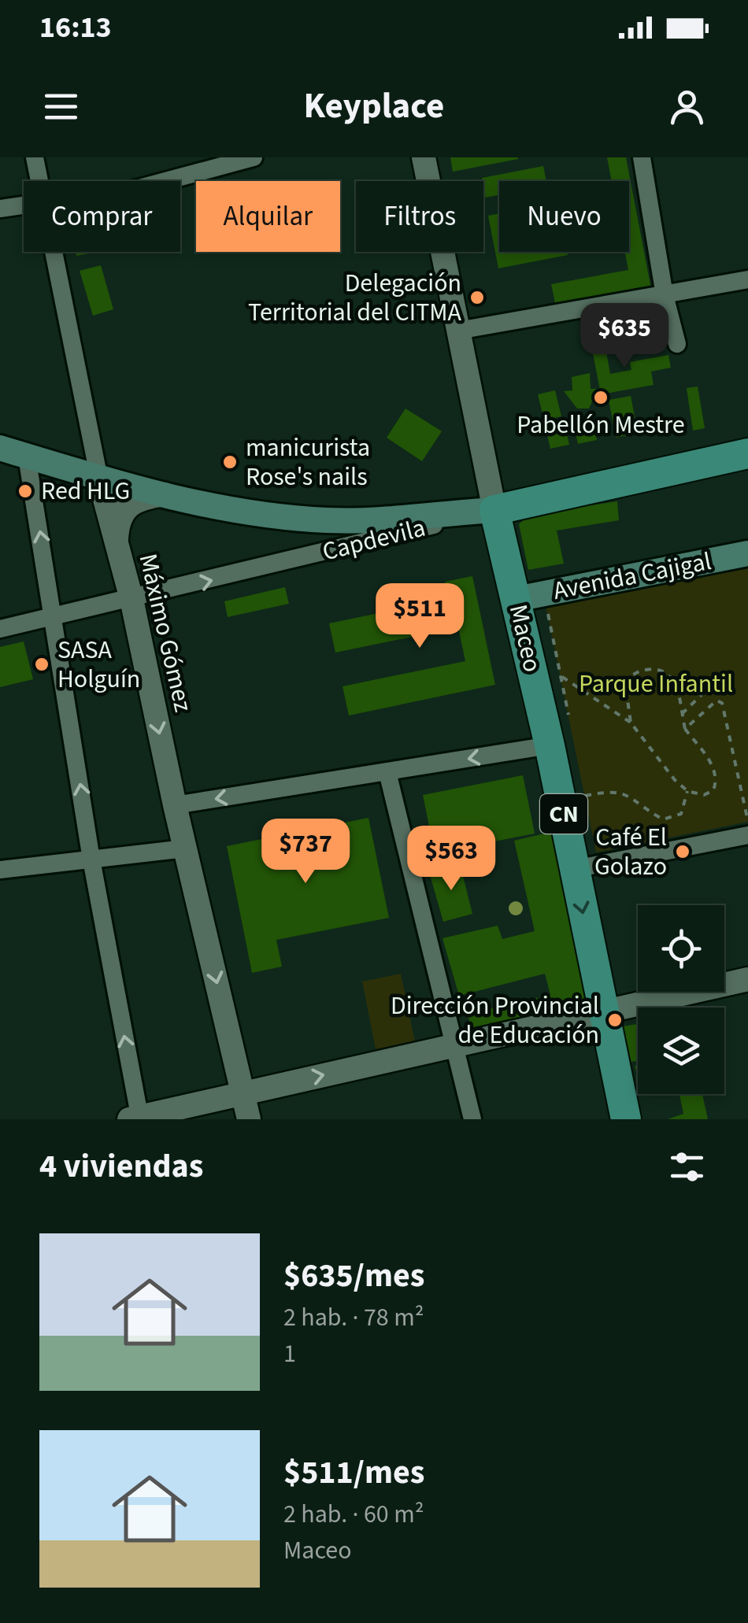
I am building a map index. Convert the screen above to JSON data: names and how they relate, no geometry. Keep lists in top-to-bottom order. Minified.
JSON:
{"streets":{"main road":["Capdevila","Avenida Cajigal","Maceo","CN"],"street":["Máximo Gómez"]},"crossings":[["Capdevila","Máximo Gómez"],["Capdevila","Maceo"],["Avenida Cajigal","Maceo"]],"parks":["Parque Infantil"],"places":["Delegación Territorial del CITMA","Pabellón Mestre","manicurista Rose's nails","Red HLG","SASA Holguín","Café El Golazo","Dirección Provincial de Educación"],"page":{"status":"16:13","header":"Keyplace","chip":["Comprar","Alquilar","Filtros","Nuevo"],"price":["$635","$511","$737","$563"],"heading":"4 viviendas","list":[{"name":"$635/mes","note":"2 hab. · 78 m² · 1"},{"name":"$511/mes","note":"2 hab. · 60 m² · Maceo"}]}}
